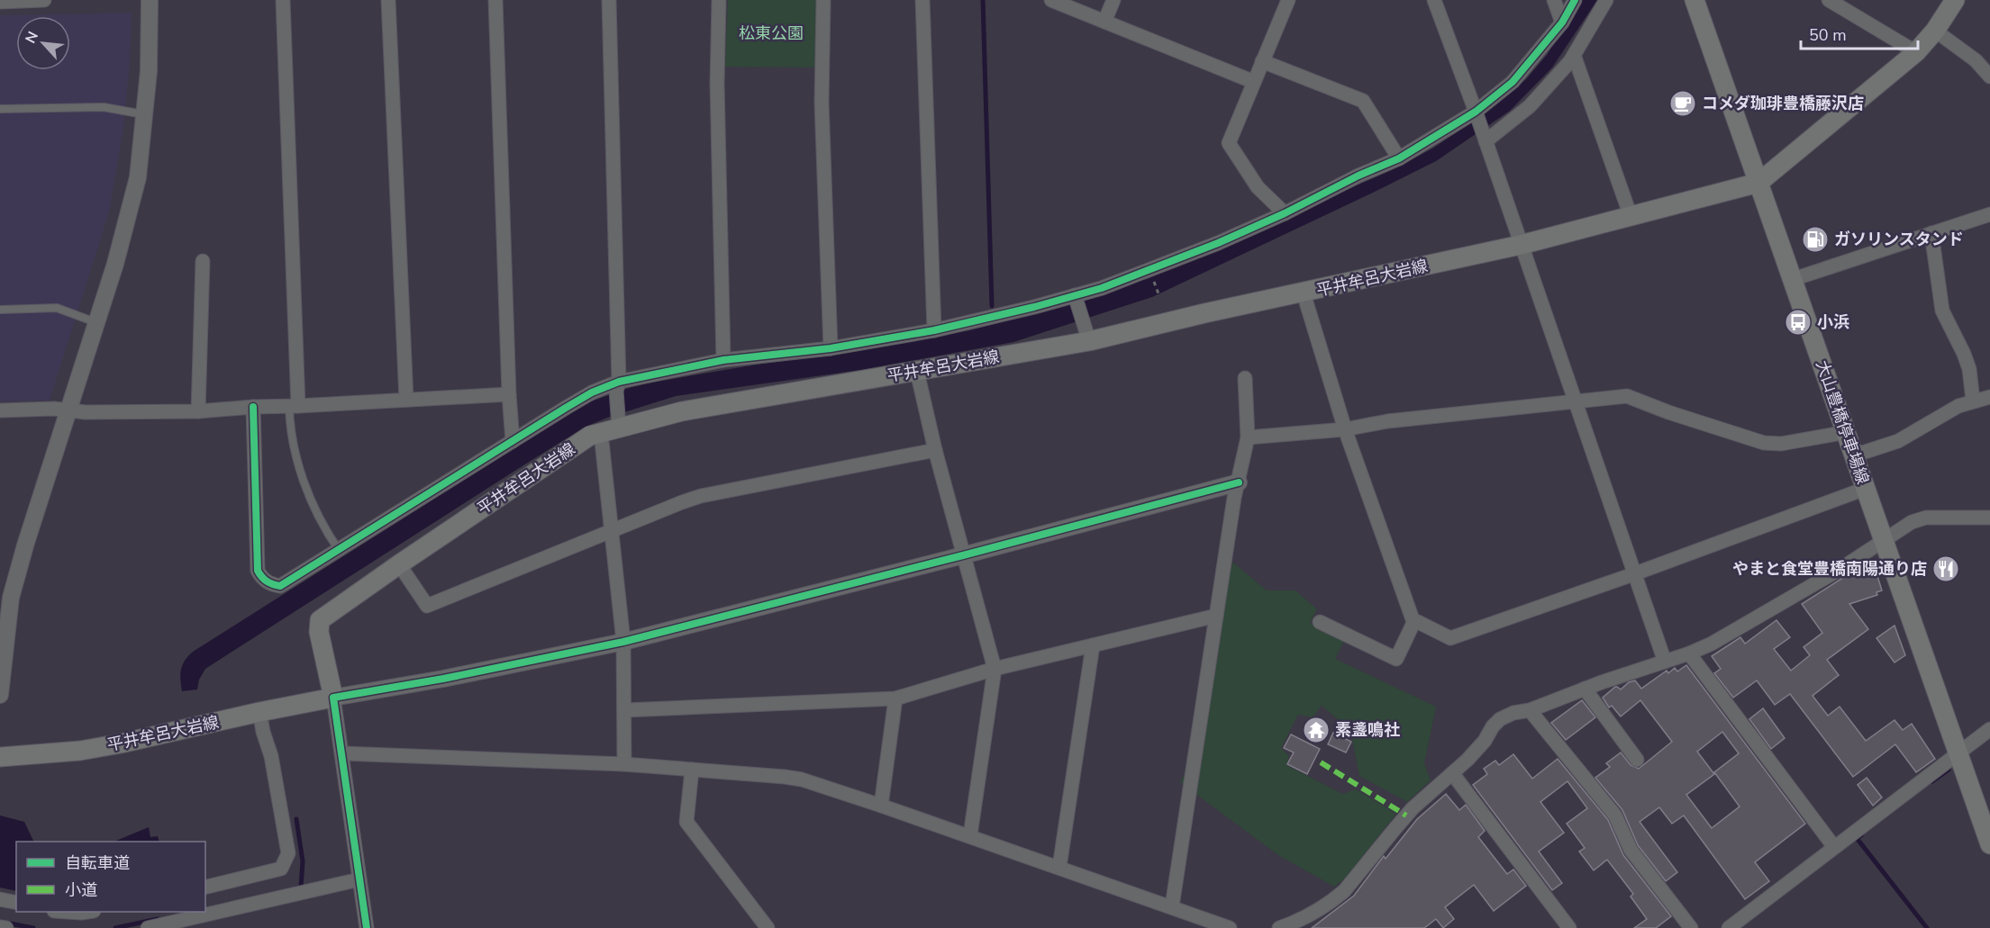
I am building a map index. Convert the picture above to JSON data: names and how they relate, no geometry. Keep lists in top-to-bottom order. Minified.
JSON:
{"streets":{"main road":["平井牟呂大岩線","大山豊橋停車場線"]},"crossings":[["平井牟呂大岩線","大山豊橋停車場線"]],"parks":["松東公園"],"places":{"cafe":["コメダ珈琲豊橋藤沢店"],"fuel station":["ガソリンスタンド"],"bus stop":["小浜"],"restaurant":["やまと食堂豊橋南陽通り店"],"temple":["素盞鳴社"]},"legend":["自転車道","小道"],"scale_bar":"50 m","north":"top left"}
